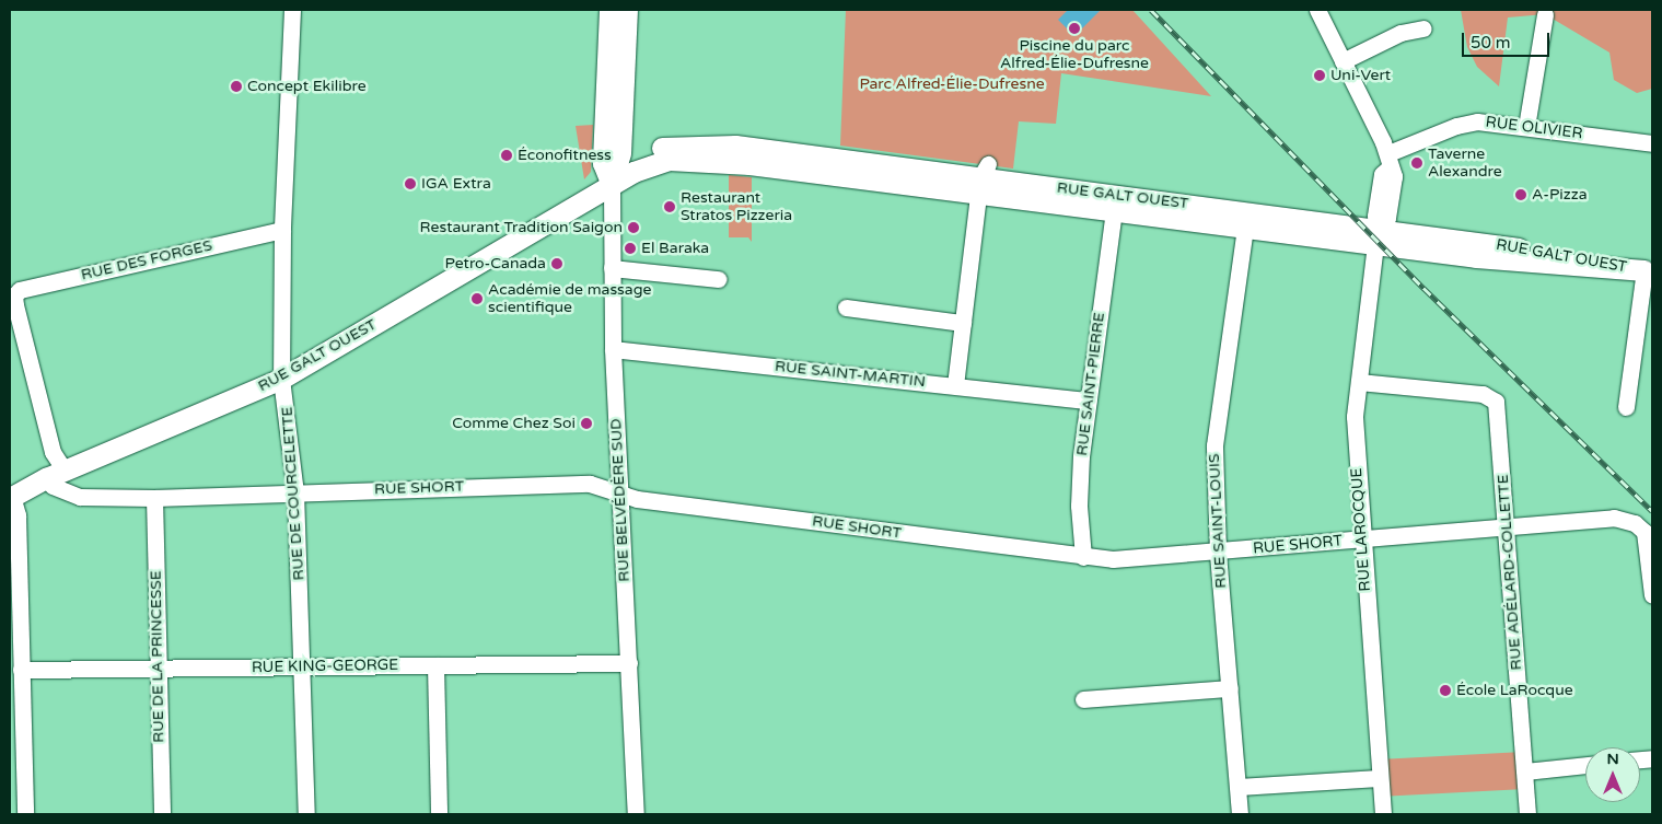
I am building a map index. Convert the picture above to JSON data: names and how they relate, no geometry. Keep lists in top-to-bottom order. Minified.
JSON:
{"streets":{"main road":["RUE GALT OUEST","RUE BELVÉDÈRE SUD"],"street":["RUE OLIVIER","RUE DES FORGES","RUE SAINT-MARTIN","RUE SAINT-PIERRE","RUE SHORT","RUE DE COURCELETTE","RUE SAINT-LOUIS","RUE LAROCQUE","RUE ADÉLARD-COLLETTE","RUE DE LA PRINCESSE","RUE KING-GEORGE"]},"crossings":[["RUE OLIVIER","RUE LAROCQUE"],["RUE GALT OUEST","RUE DES FORGES"],["RUE GALT OUEST","RUE SAINT-PIERRE"],["RUE GALT OUEST","RUE SHORT"],["RUE GALT OUEST","RUE DE COURCELETTE"],["RUE GALT OUEST","RUE BELVÉDÈRE SUD"],["RUE GALT OUEST","RUE SAINT-LOUIS"],["RUE GALT OUEST","RUE LAROCQUE"],["RUE DES FORGES","RUE SHORT"],["RUE DES FORGES","RUE DE COURCELETTE"],["RUE SAINT-MARTIN","RUE SAINT-PIERRE"],["RUE SAINT-MARTIN","RUE BELVÉDÈRE SUD"],["RUE SAINT-PIERRE","RUE SHORT"],["RUE SHORT","RUE DE COURCELETTE"],["RUE SHORT","RUE BELVÉDÈRE SUD"],["RUE SHORT","RUE SAINT-LOUIS"],["RUE SHORT","RUE LAROCQUE"],["RUE SHORT","RUE ADÉLARD-COLLETTE"],["RUE SHORT","RUE DE LA PRINCESSE"],["RUE DE COURCELETTE","RUE KING-GEORGE"],["RUE BELVÉDÈRE SUD","RUE KING-GEORGE"],["RUE LAROCQUE","RUE ADÉLARD-COLLETTE"],["RUE DE LA PRINCESSE","RUE KING-GEORGE"]],"parks":["Parc Alfred-Élie-Dufresne"],"places":["Piscine du parc Alfred-Élie-Dufresne","Uni-Vert","Concept Ekilibre","Éconofitness","Taverne Alexandre","IGA Extra","A-Pizza","Restaurant Stratos Pizzeria","Restaurant Tradition Saigon","El Baraka","Petro-Canada","Académie de massage scientifique","Comme Chez Soi","École LaRocque"],"scale_bar":"50 m","north":"top"}
